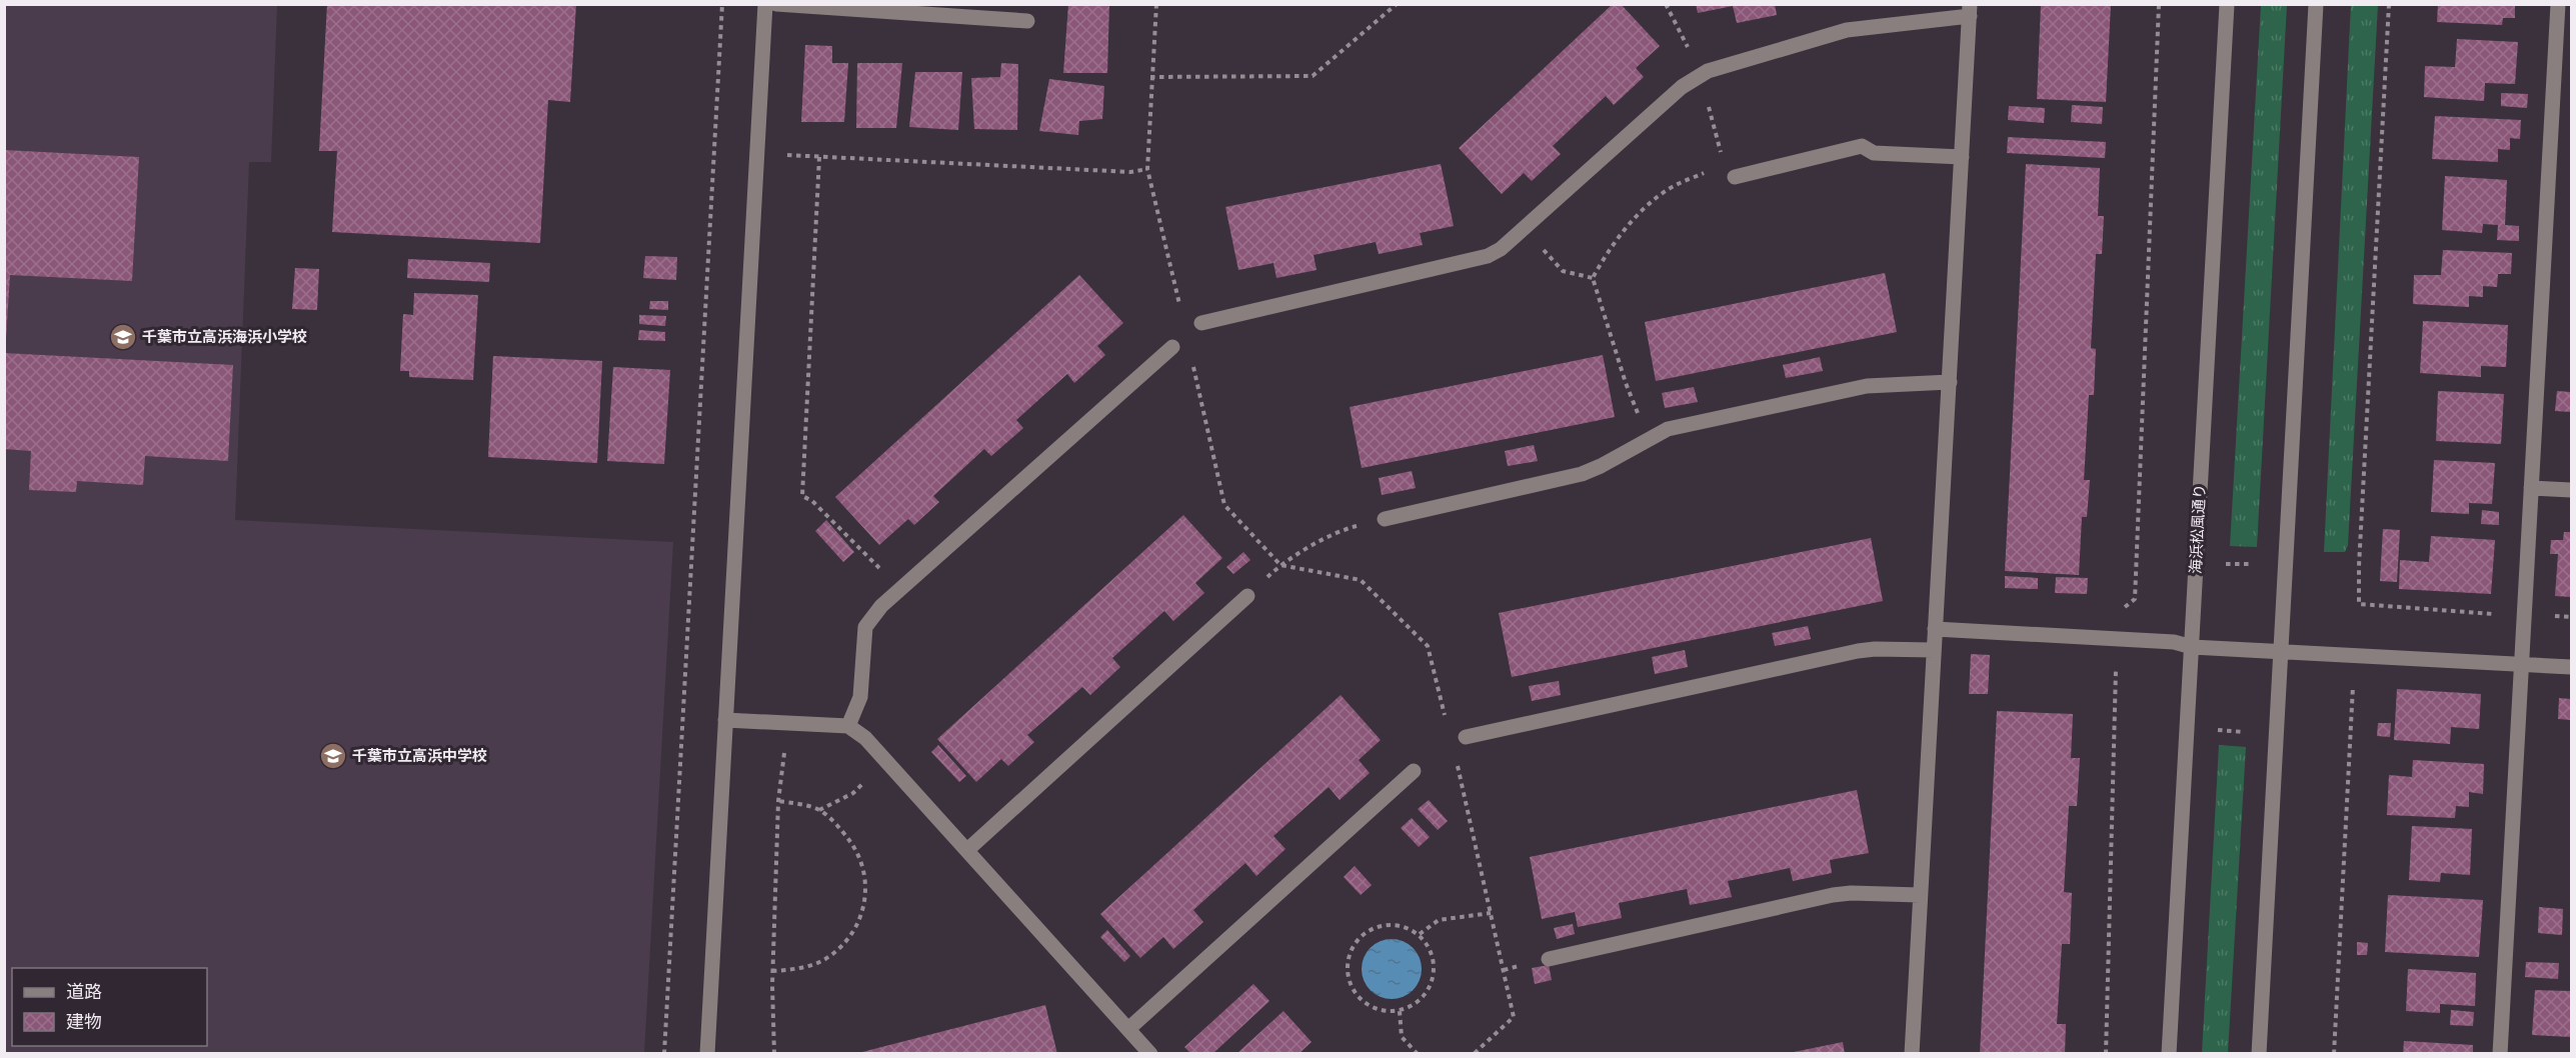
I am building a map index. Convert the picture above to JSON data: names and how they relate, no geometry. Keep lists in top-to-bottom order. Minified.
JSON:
{"streets":{"street":["海浜松風通り"]},"places":{"school or university":["千葉市立高浜海浜小学校","千葉市立高浜中学校"]},"legend":["道路","建物"]}
